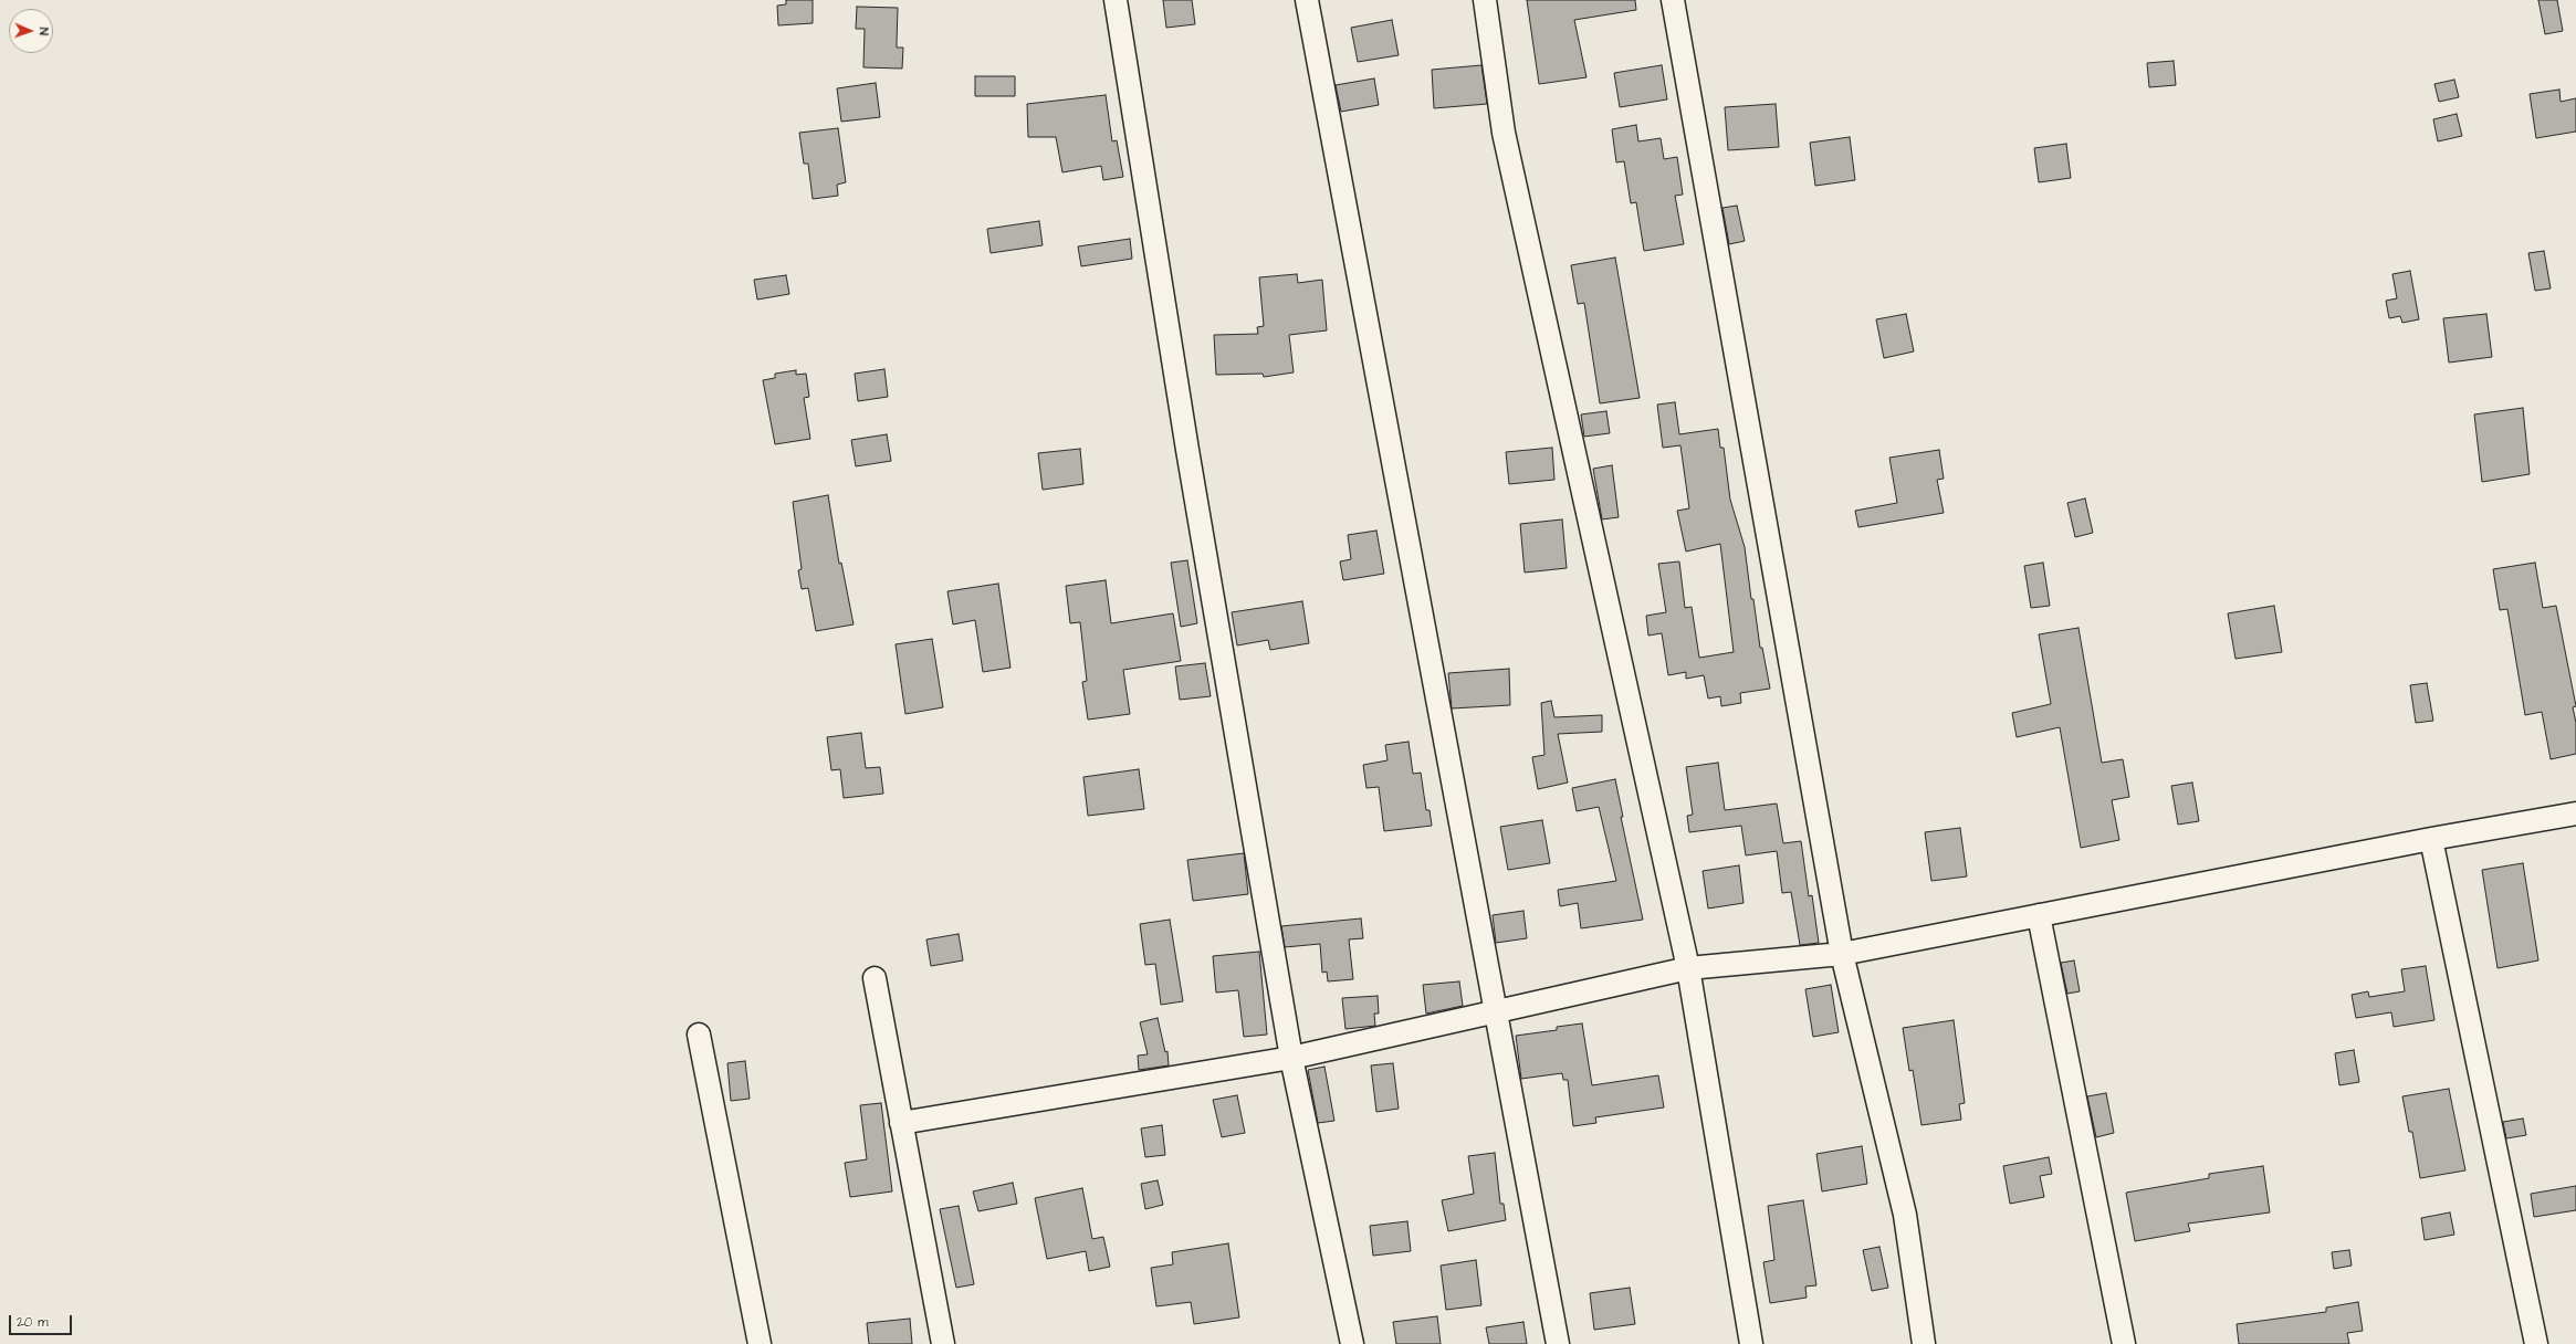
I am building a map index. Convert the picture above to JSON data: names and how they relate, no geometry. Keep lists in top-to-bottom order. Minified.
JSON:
{"scale_bar":"20 m","north":"right"}
